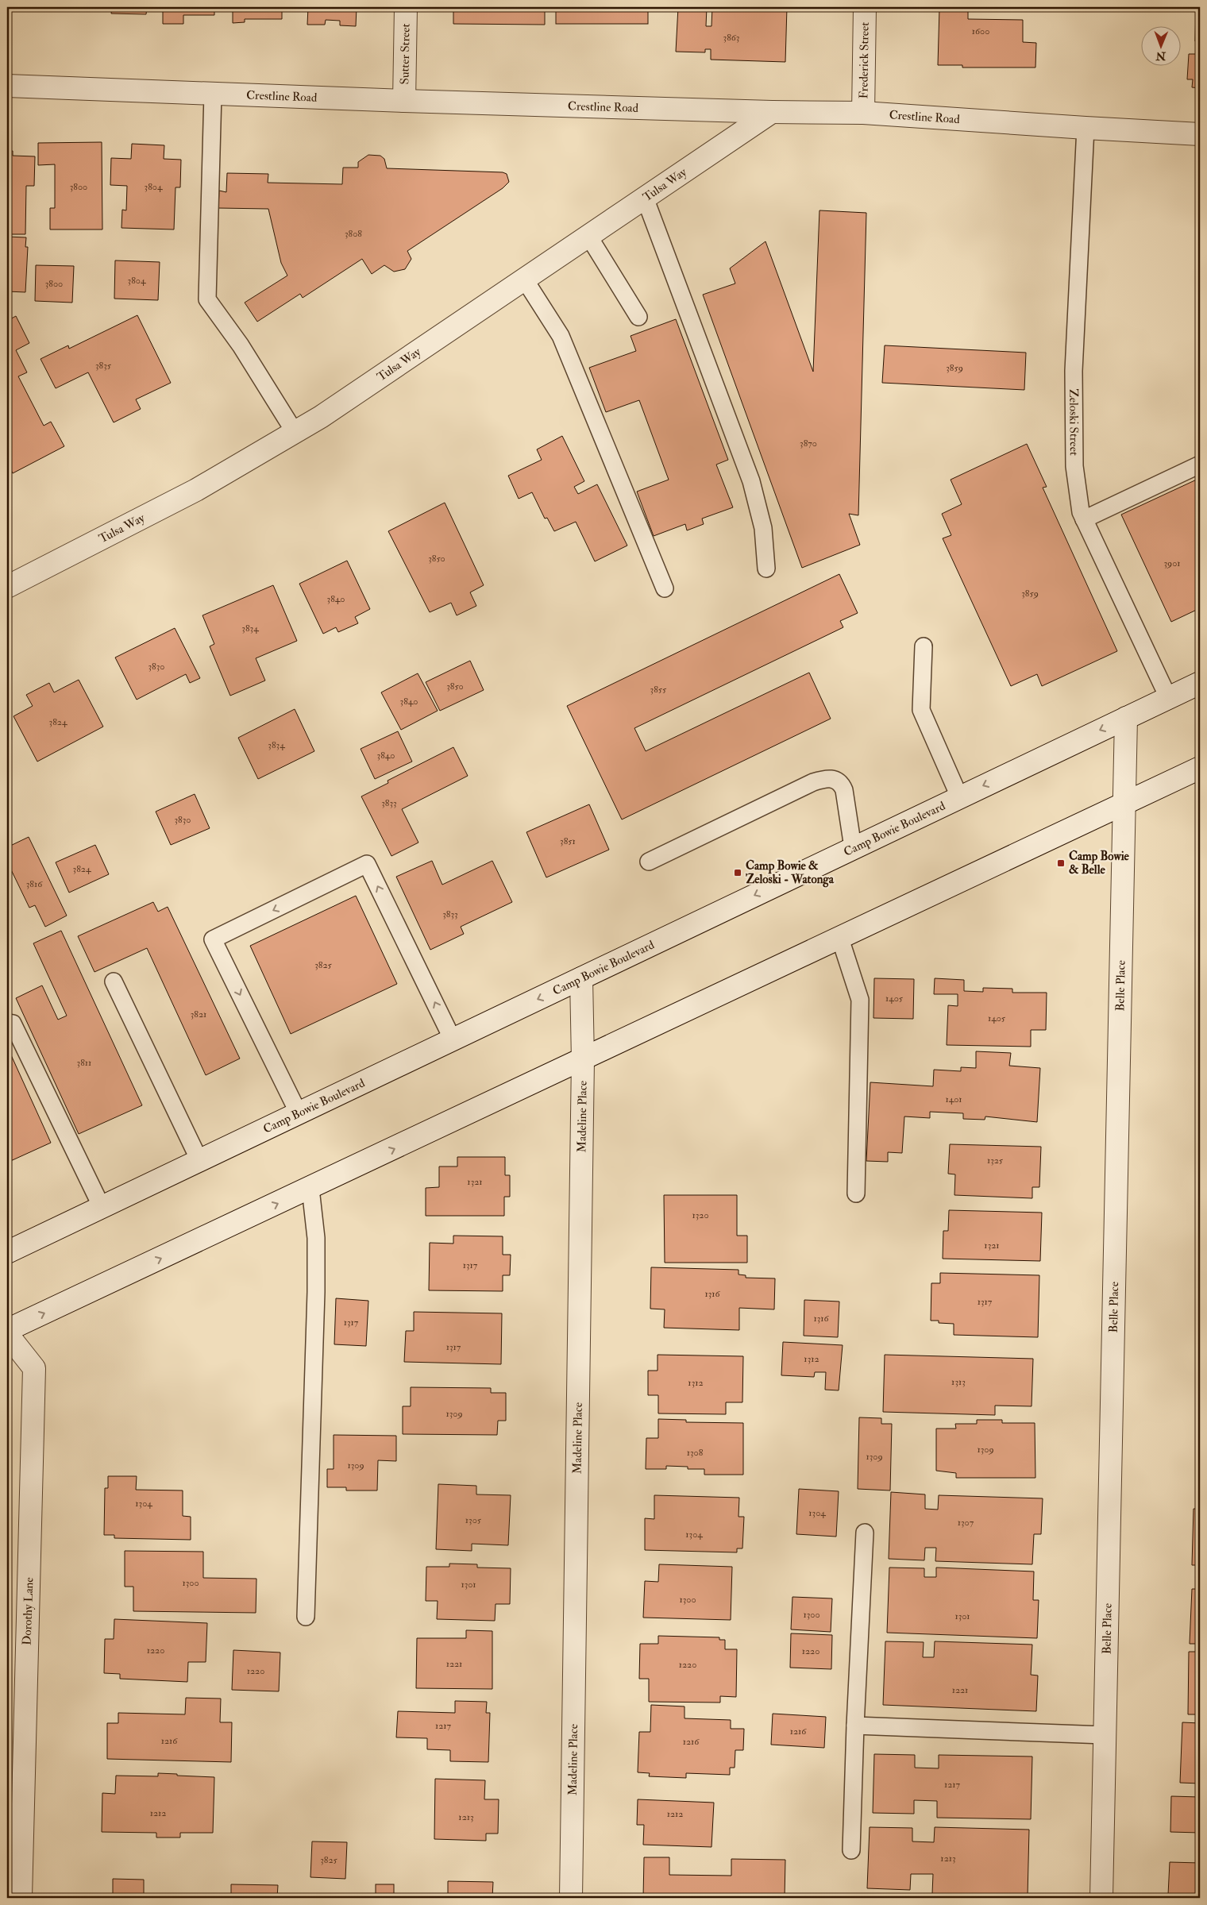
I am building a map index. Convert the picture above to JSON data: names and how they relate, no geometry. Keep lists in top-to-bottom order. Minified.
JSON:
{"streets":{"street":["Sutter Street","Frederick Street","Crestline Road","Tulsa Way","Camp Bowie Boulevard","Belle Place","Madeline Place","Dorothy Lane"],"lane":["Zeloski Street"]},"crossings":[["Sutter Street","Crestline Road"],["Frederick Street","Crestline Road"],["Crestline Road","Tulsa Way"],["Crestline Road","Zeloski Street"],["Zeloski Street","Camp Bowie Boulevard"],["Camp Bowie Boulevard","Belle Place"],["Camp Bowie Boulevard","Madeline Place"]],"places":{"transit":["Camp Bowie & Belle","Camp Bowie & Zeloski - Watonga"]},"house_numbers":["1600","3863","3800","3804","3808","3804","3800","3835","3859","3870","3850","3901","3859","3840","3834","3830","3850","3855","3840","3824","3834","3840","3833","3830","3851","3824","3816","3833","3825","1405","3821","1405","3811","1401","1325","1321","1320","1321","1317","1316","1317","1316","1317","1317","1312","1313","1312","1309","1309","1308","1309","1309","1304","1304","1305","1307","1304","1300","1301","1300","1300","1301","1220","1220","1221","1220","1220","1221","1217","1216","1216","1216","1217","1212","1212","1213","1213","3825"],"north":"bottom"}
